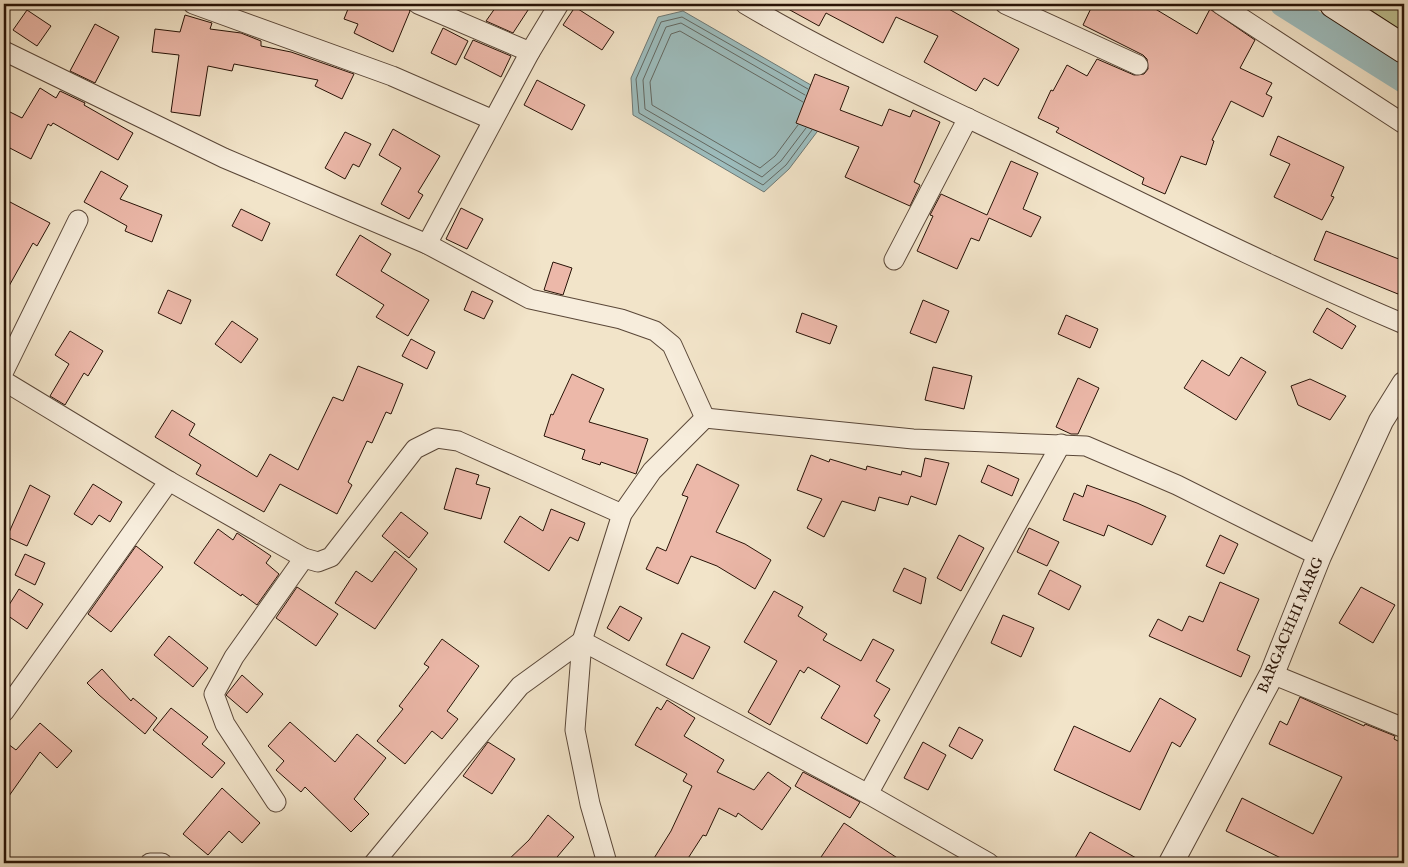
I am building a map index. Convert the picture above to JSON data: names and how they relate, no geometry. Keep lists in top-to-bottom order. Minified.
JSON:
{"streets":{"street":["BARGACHHI MARG"]}}
